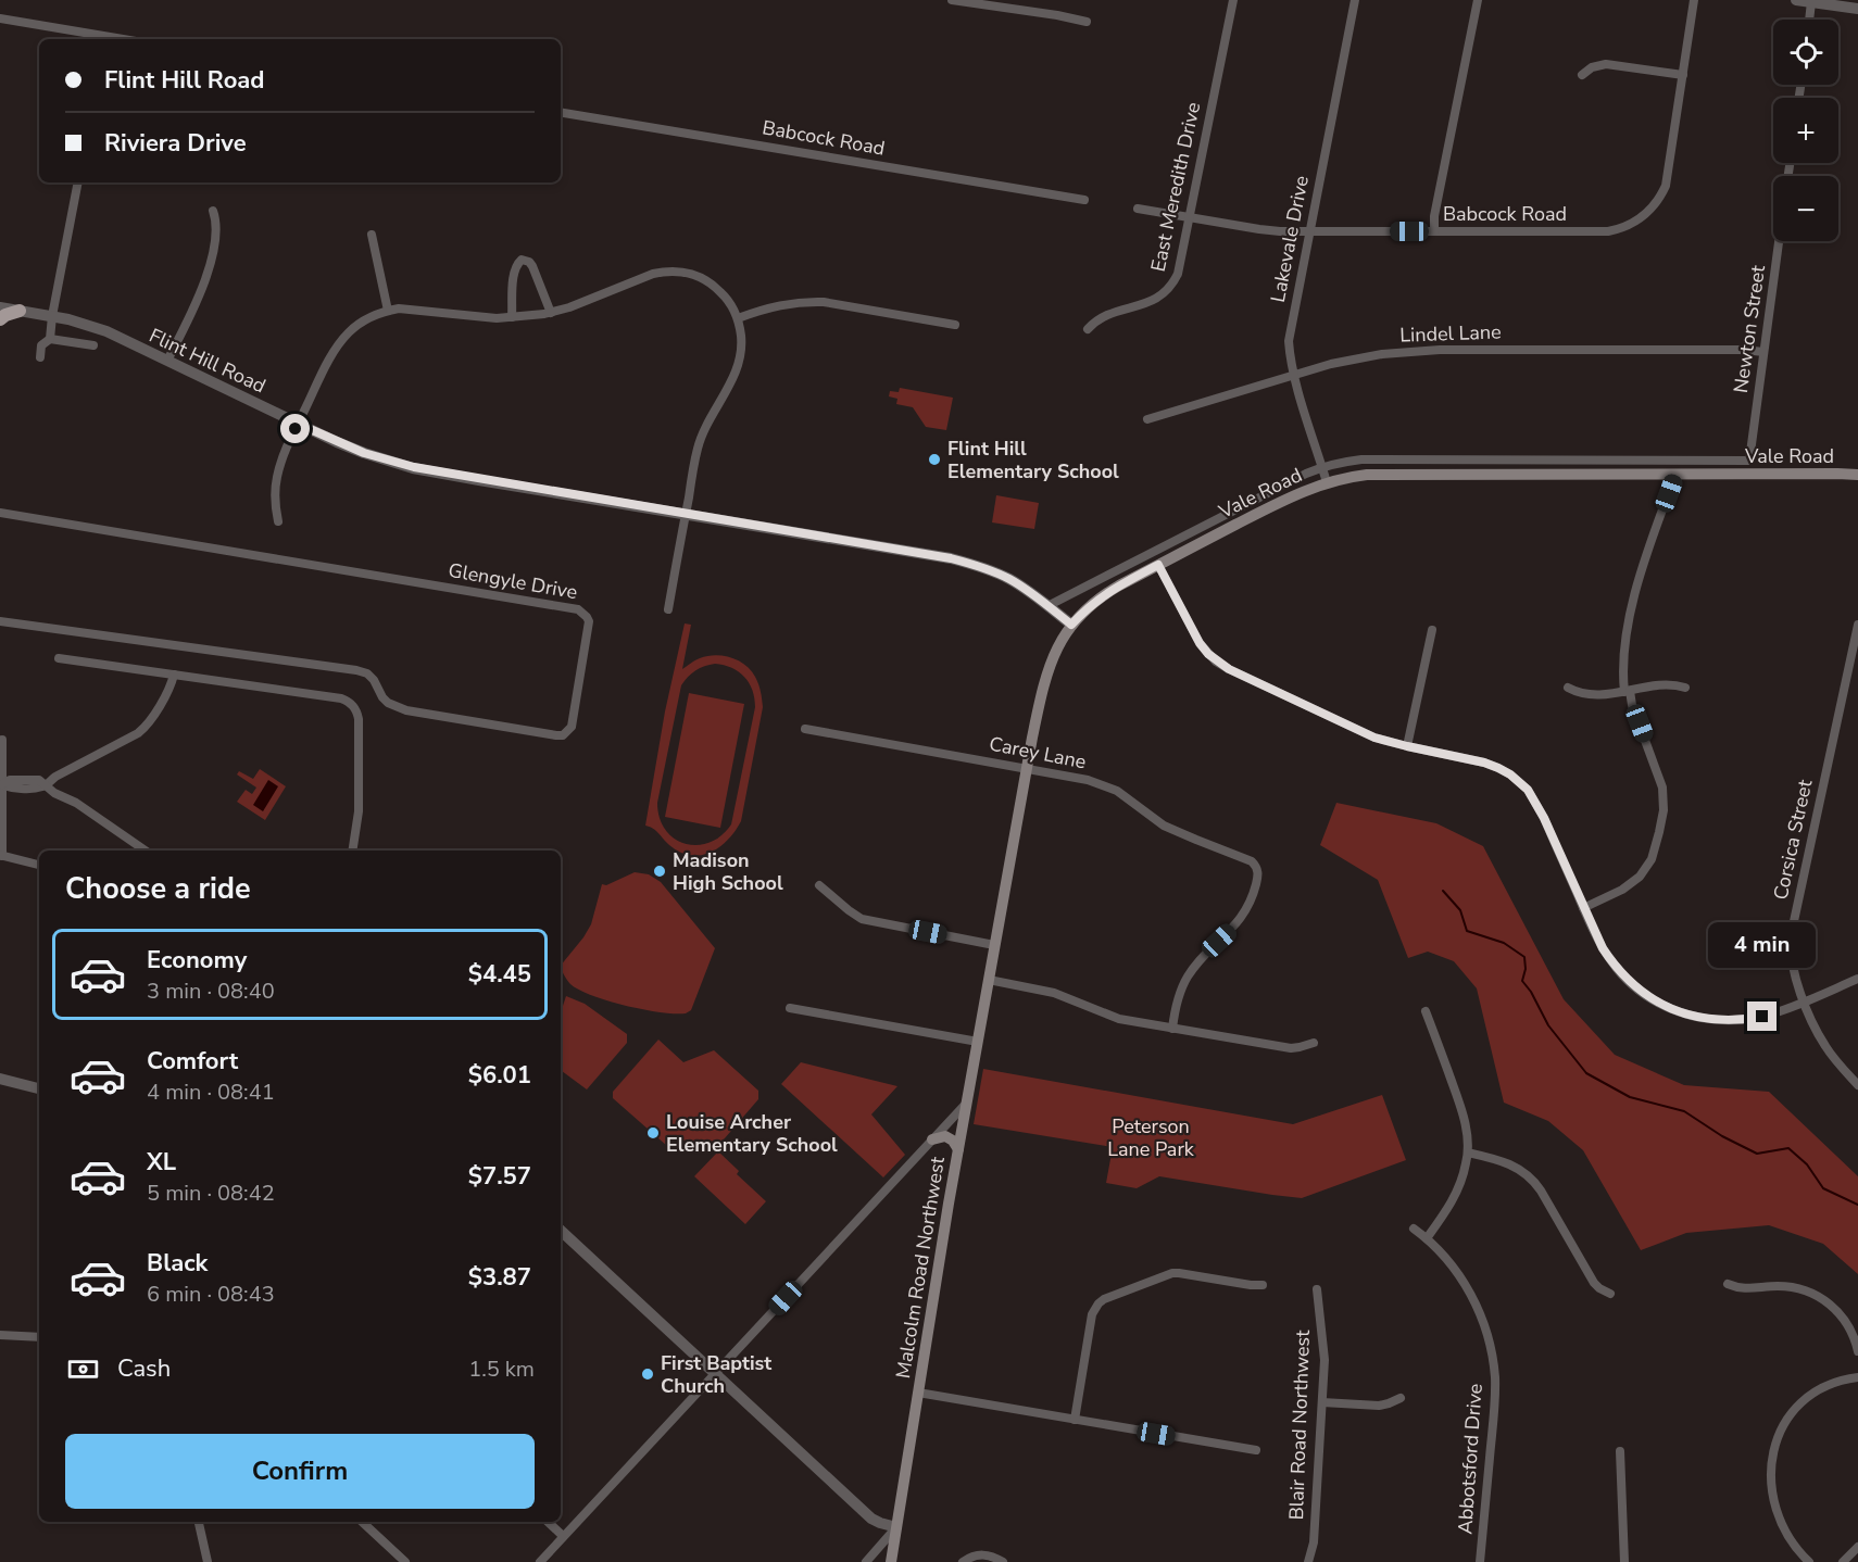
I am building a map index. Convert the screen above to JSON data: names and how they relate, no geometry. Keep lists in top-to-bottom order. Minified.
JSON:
{"streets":{"main road":["Vale Road","Malcolm Road Northwest"],"street":["Babcock Road","East Meredith Drive","Lakevale Drive","Newton Street","Lindel Lane","Flint Hill Road","Glengyle Drive","Carey Lane","Corsica Street","Blair Road Northwest","Abbotsford Drive"]},"crossings":[["Babcock Road","East Meredith Drive"],["Babcock Road","Lakevale Drive"],["Lakevale Drive","Lindel Lane"],["Lakevale Drive","Vale Road"],["Newton Street","Lindel Lane"],["Newton Street","Vale Road"],["Flint Hill Road","Vale Road"],["Vale Road","Carey Lane"],["Vale Road","Malcolm Road Northwest"]],"parks":["Peterson Lane Park"],"places":["Flint Hill Elementary School","Madison High School","Louise Archer Elementary School","First Baptist Church"],"page":{"map_buttons":["+","−"],"banner":["Flint Hill Road","Riviera Drive"],"heading":"Choose a ride","bubble":"4 min","list":[{"name":"Economy","note":"3 min · 08:40","value":"$4.45"},{"name":"Comfort","note":"4 min · 08:41","value":"$6.01"},{"name":"XL","note":"5 min · 08:42","value":"$7.57"},{"name":"Black","note":"6 min · 08:43","value":"$3.87"}],"pay":["Cash","1.5 km"],"buttons":"Confirm"}}
